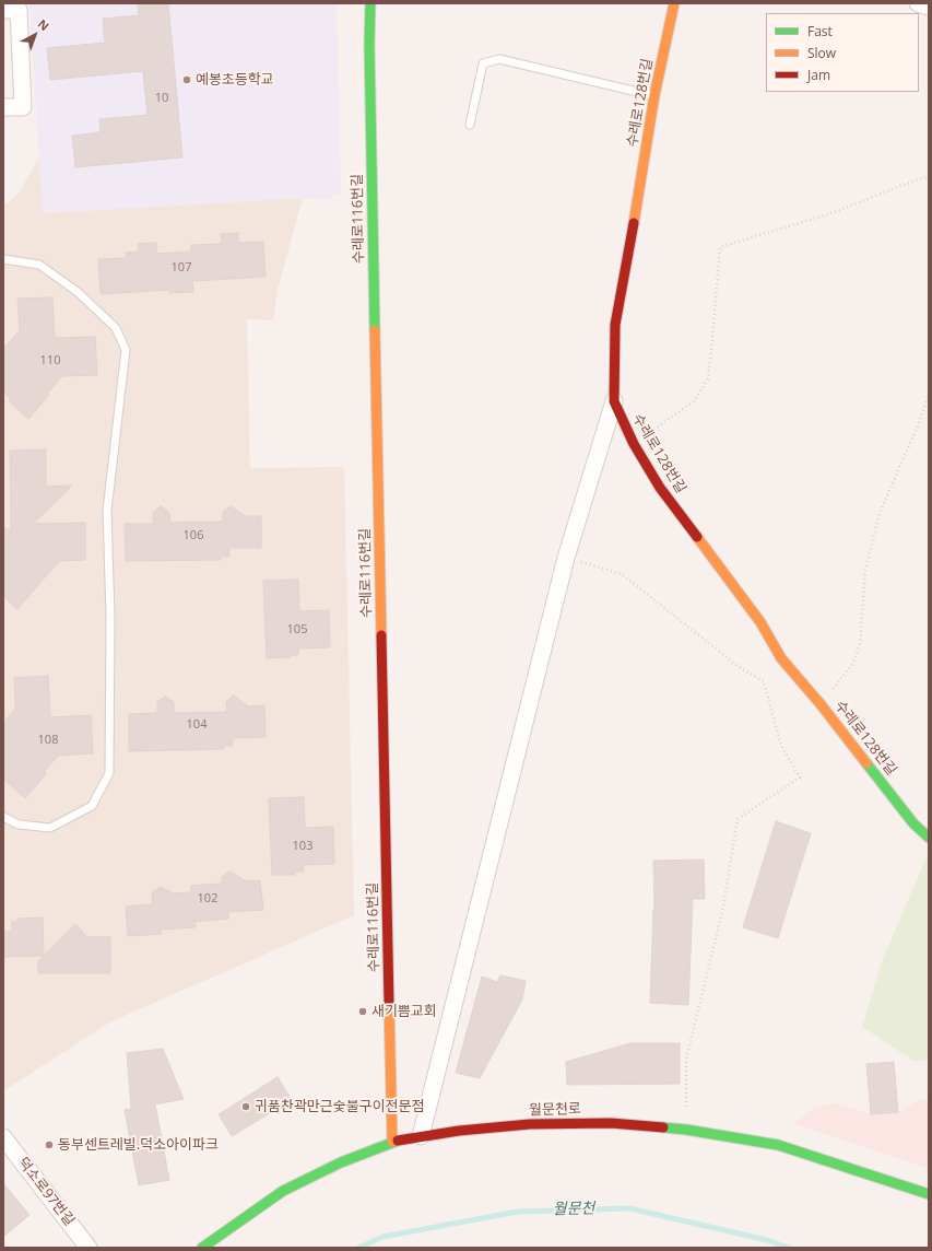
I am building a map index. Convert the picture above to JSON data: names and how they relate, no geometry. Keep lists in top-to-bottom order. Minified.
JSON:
{"streets":{"street":["수레로128번길","수레로116번길","월문천로","덕소로97번길"]},"crossings":[["수레로116번길","월문천로"]],"water":["월문천"],"places":["예봉초등학교","새기쁨교회","귀품찬곽만근숯불구이전문점","동부센트레빌.덕소아이파크"],"house_numbers":["10","107","110","106","105","104","108","103","102"],"legend":["Fast","Slow","Jam"],"north":"top right"}
